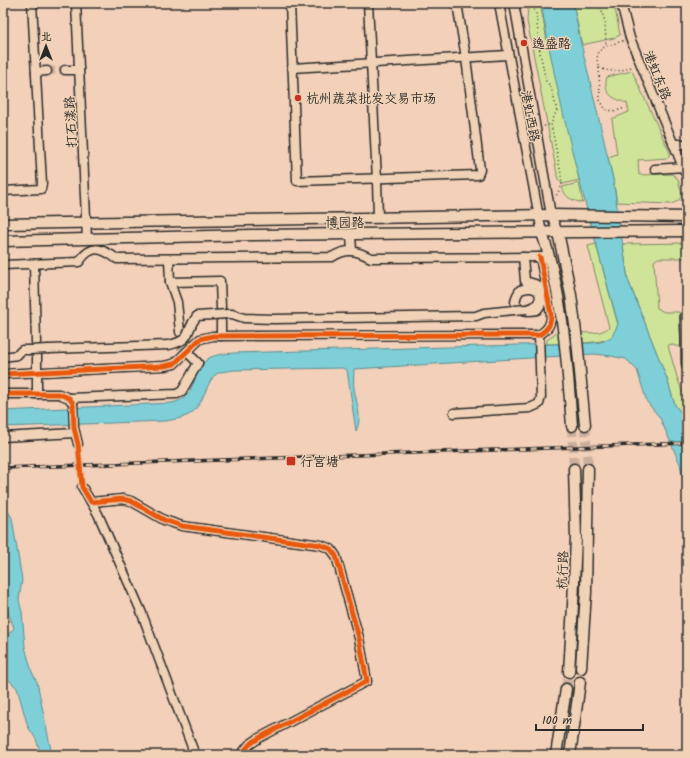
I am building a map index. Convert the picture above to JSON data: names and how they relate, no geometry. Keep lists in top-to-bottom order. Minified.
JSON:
{"streets":{"main road":["博园路","杭行路"],"street":["港虹东路","港虹西路","打石漾路"]},"crossings":[["港虹西路","博园路"],["打石漾路","博园路"]],"places":{"other":["逸盛路","杭州蔬菜批发交易市场"],"transit":["行宫塘"]},"scale_bar":"100 m","north":"top"}
